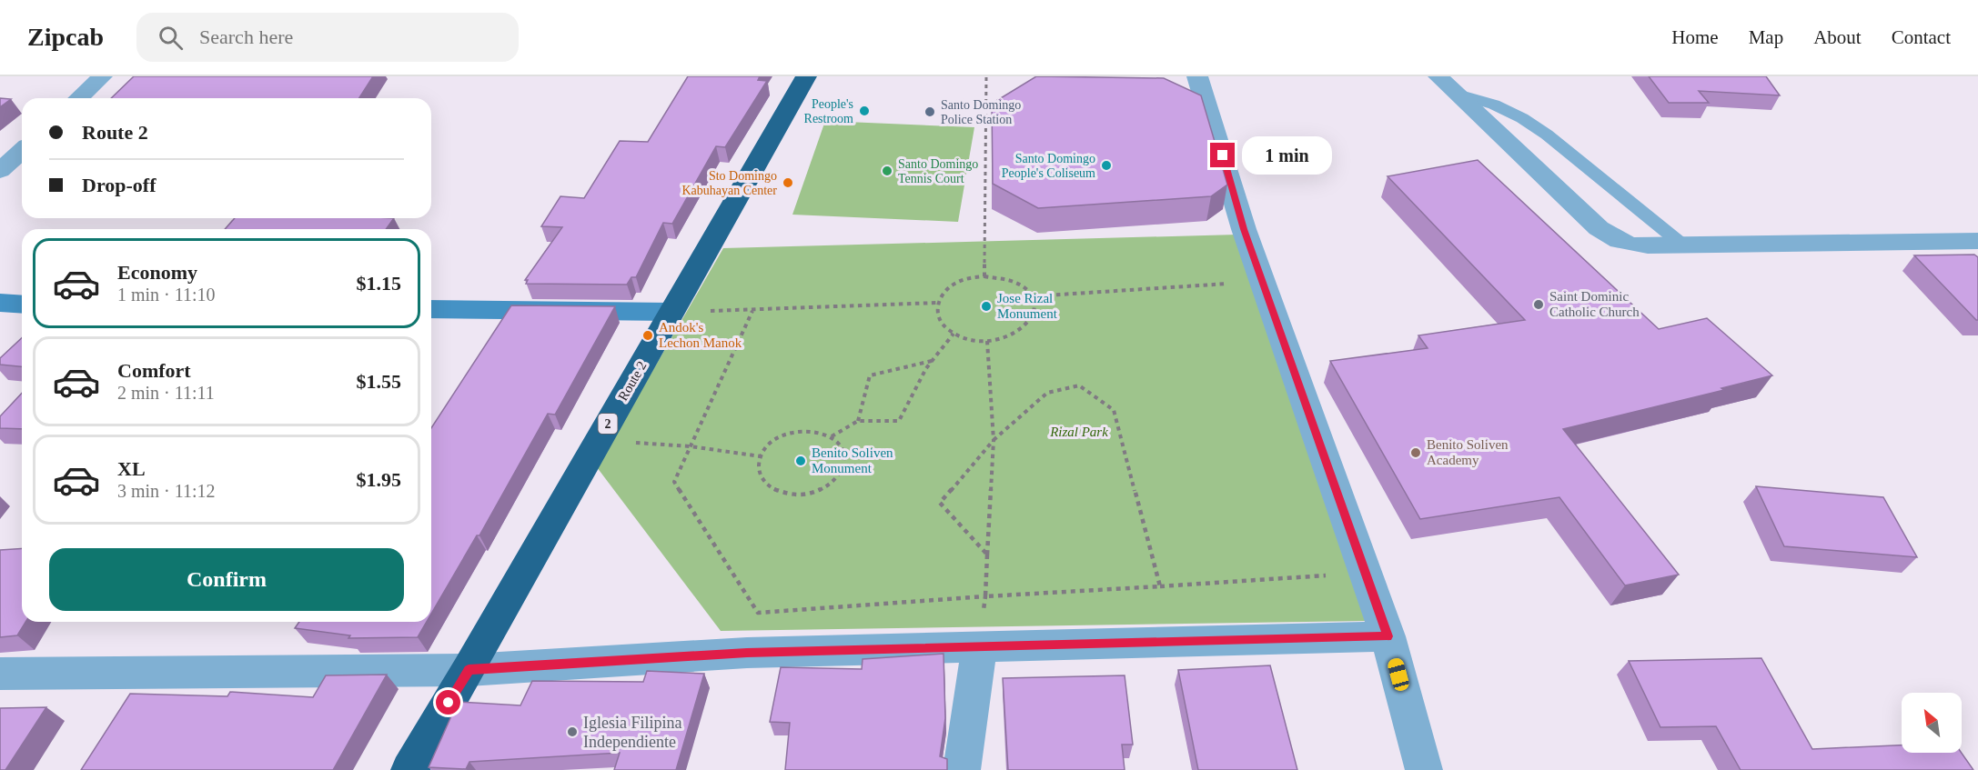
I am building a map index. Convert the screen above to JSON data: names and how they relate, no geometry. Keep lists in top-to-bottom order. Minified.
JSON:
{"streets":{"highway":["Route 2","2"]},"parks":["Rizal Park"],"places":["People's Restroom","Santo Domingo Police Station","Santo Domingo People's Coliseum","Santo Domingo Tennis Court","Sto Domingo Kabuhayan Center","Saint Dominic Catholic Church","Jose Rizal Monument","Andok's Lechon Manok","Benito Soliven Academy","Benito Soliven Monument","Iglesia Filipina Independiente"],"north":"top left","page":{"header":"Zipcab","search":"Search here","nav":["Home","Map","About","Contact"],"banner":["Route 2","Drop-off"],"bubble":"1 min","list":[{"name":"Economy","note":"1 min · 11:10","value":"$1.15"},{"name":"Comfort","note":"2 min · 11:11","value":"$1.55"},{"name":"XL","note":"3 min · 11:12","value":"$1.95"}],"buttons":"Confirm"}}
